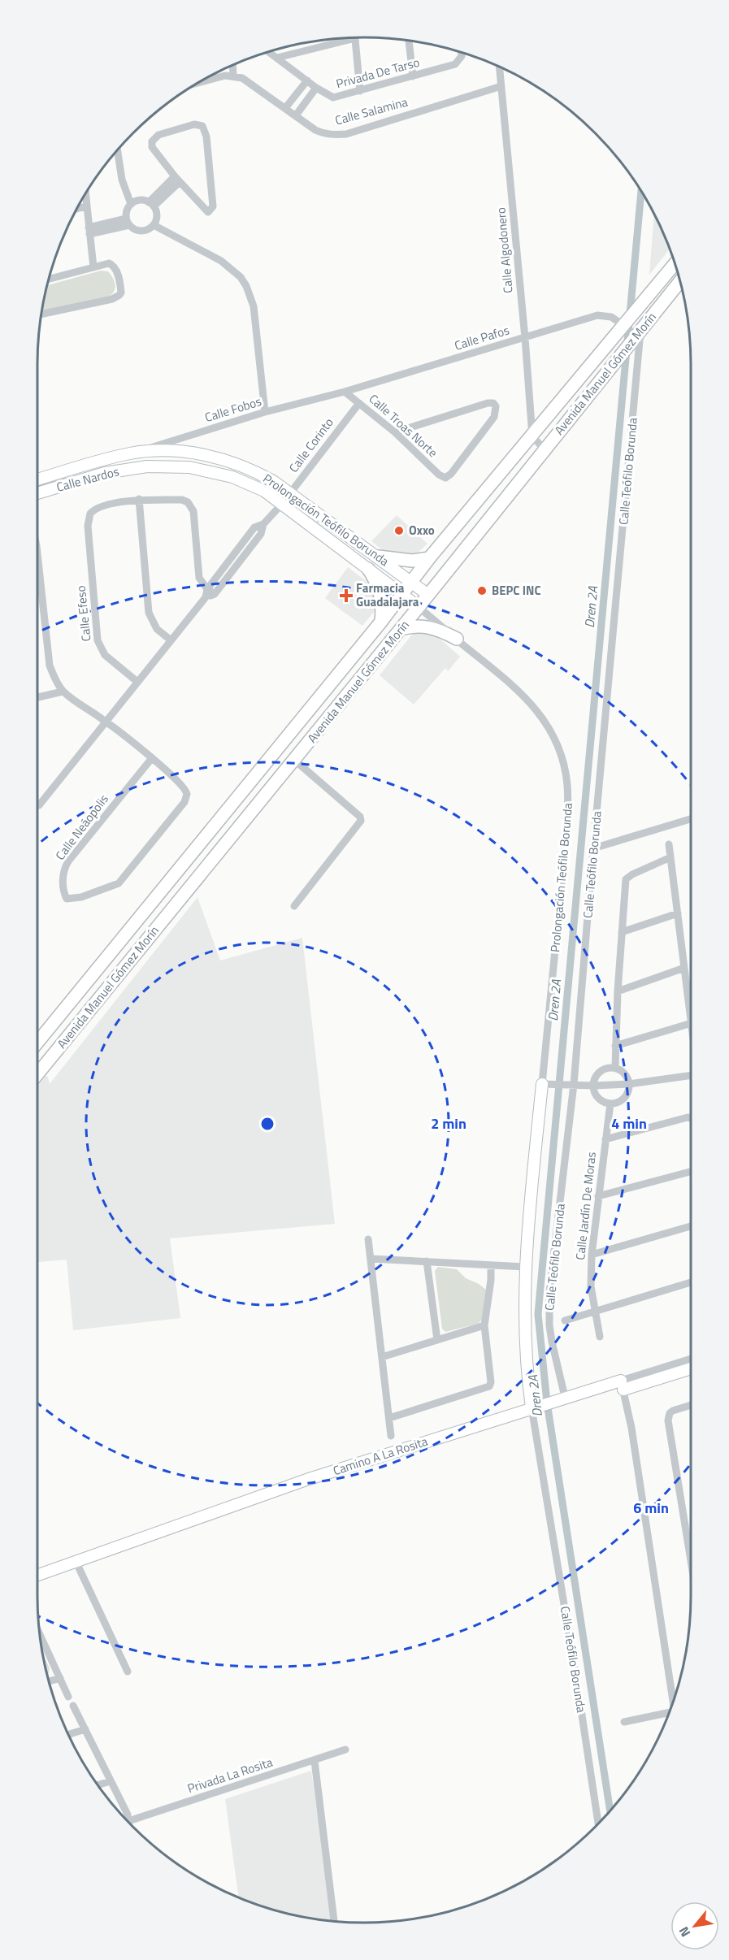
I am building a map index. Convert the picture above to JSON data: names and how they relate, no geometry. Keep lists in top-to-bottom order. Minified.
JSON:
{"streets":{"main road":["Avenida Manuel Gómez Morín"],"street":["Privada De Tarso","Calle Salamina","Calle Algodonero","Calle Pafos","Calle Fobos","Calle Troas Norte","Calle Corinto","Calle Teófilo Borunda","Calle Nardos","Prolongación Teófilo Borunda","Calle Efeso","Calle Neáopolis","Calle Jardín De Moras","Camino A La Rosita","Privada La Rosita"]},"crossings":[["Calle Salamina","Calle Algodonero"],["Calle Algodonero","Calle Pafos"],["Calle Algodonero","Avenida Manuel Gómez Morín"],["Calle Pafos","Avenida Manuel Gómez Morín"],["Calle Pafos","Calle Fobos"],["Calle Pafos","Calle Troas Norte"],["Avenida Manuel Gómez Morín","Calle Teófilo Borunda"],["Avenida Manuel Gómez Morín","Prolongación Teófilo Borunda"],["Calle Fobos","Calle Troas Norte"],["Calle Fobos","Calle Nardos"],["Calle Fobos","Prolongación Teófilo Borunda"],["Calle Troas Norte","Calle Corinto"],["Calle Corinto","Prolongación Teófilo Borunda"],["Calle Corinto","Calle Efeso"],["Calle Teófilo Borunda","Prolongación Teófilo Borunda"],["Calle Teófilo Borunda","Camino A La Rosita"],["Calle Nardos","Prolongación Teófilo Borunda"]],"water":["Dren 2A"],"places":{"other":["Oxxo","BEPC INC"],"health":["Farmacia Guadalajara"]},"north":"bottom left","rings":["2 min","4 min","6 min"]}
